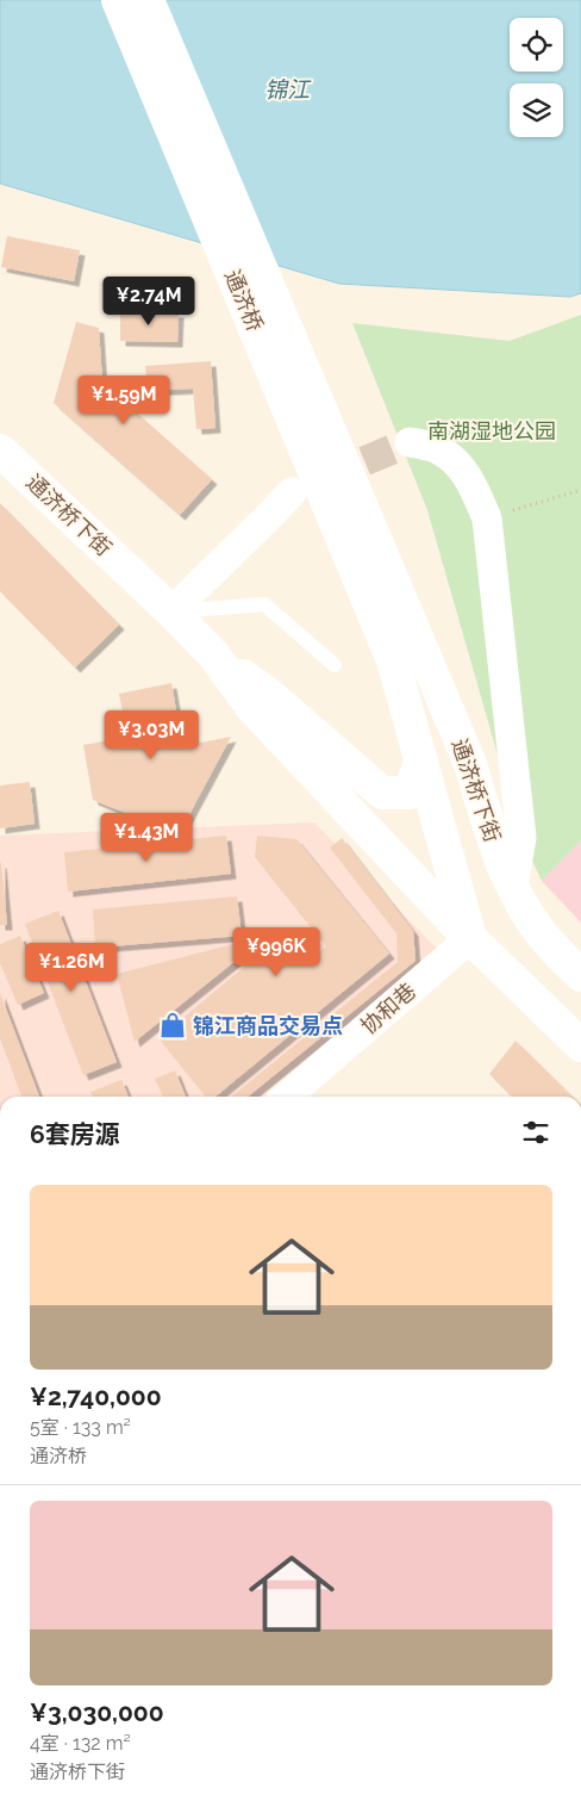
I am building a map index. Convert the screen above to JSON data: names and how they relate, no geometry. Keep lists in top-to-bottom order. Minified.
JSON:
{"streets":{"street":["通济桥","通济桥下街","协和巷"]},"crossings":[["通济桥","通济桥下街"],["通济桥下街","协和巷"]],"water":["锦江"],"parks":["南湖湿地公园"],"places":{"shop":["锦江商品交易点"]},"page":{"price":["¥2.74M","¥1.59M","¥3.03M","¥1.43M","¥996K","¥1.26M"],"heading":"6套房源","list":[{"name":"¥2,740,000","note":"5室 · 133 m² · 通济桥"},{"name":"¥3,030,000","note":"4室 · 132 m² · 通济桥下街"}]}}
